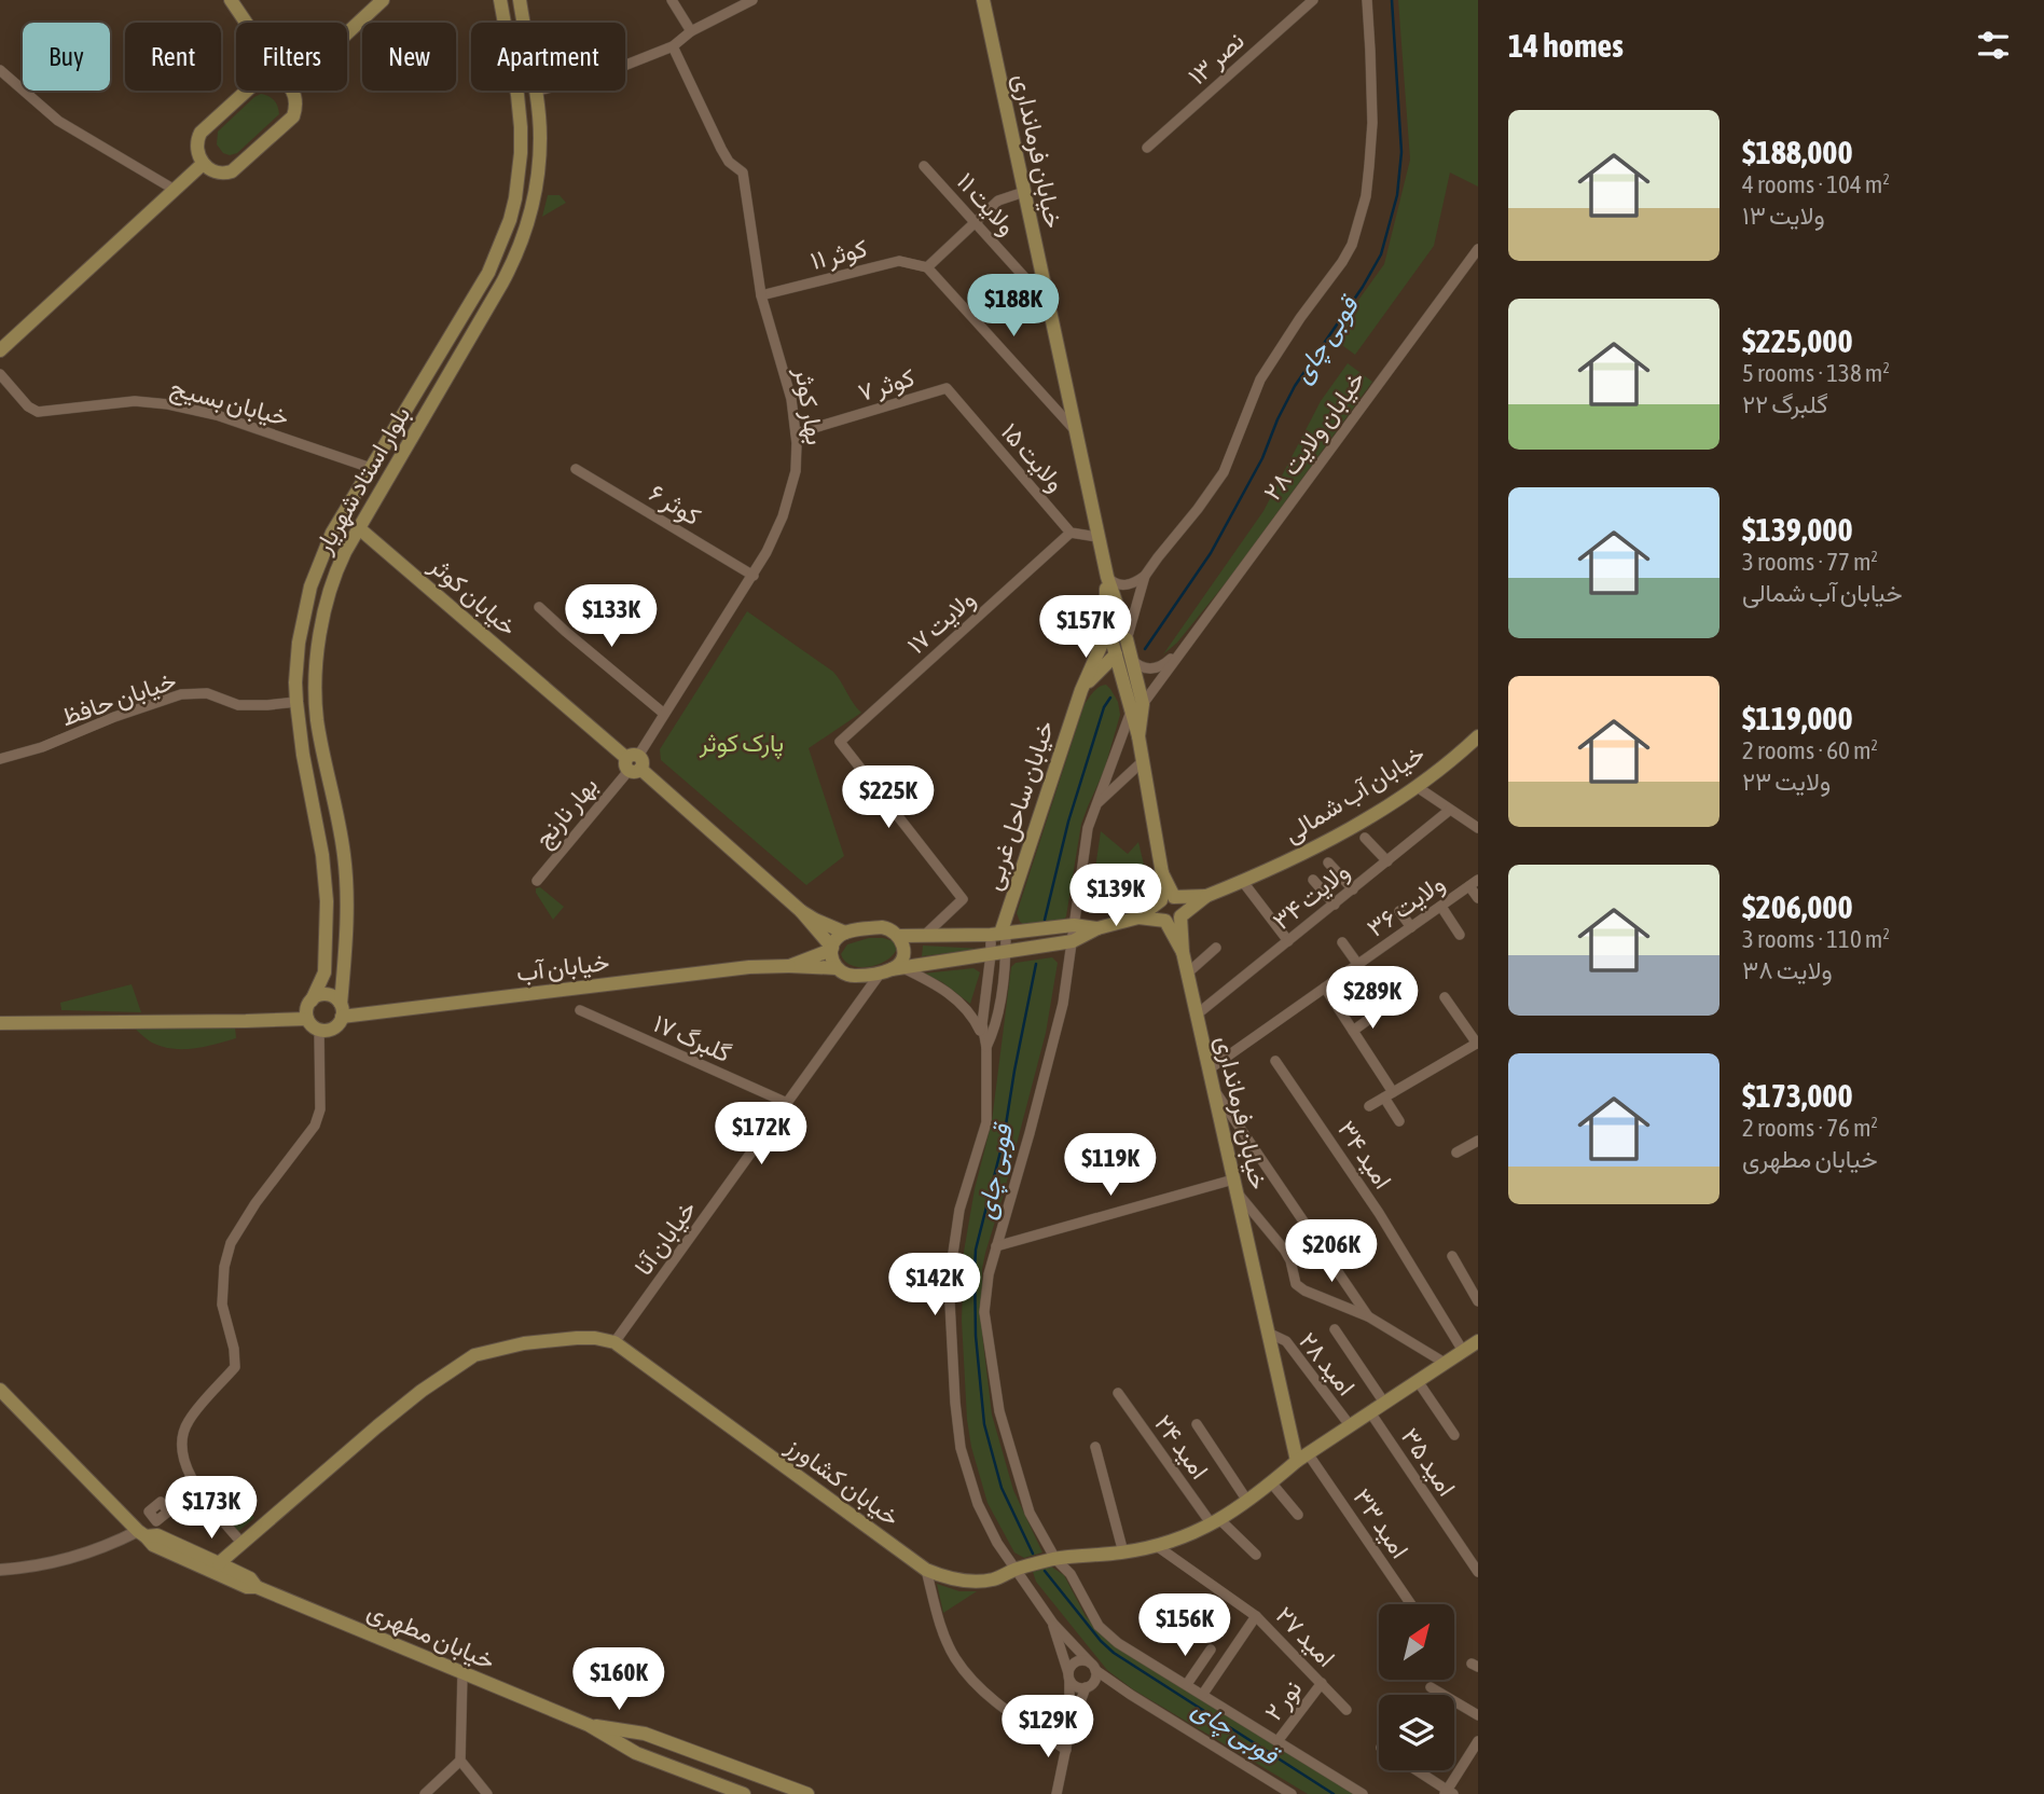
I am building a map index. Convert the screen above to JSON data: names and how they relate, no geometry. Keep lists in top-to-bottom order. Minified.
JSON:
{"streets":{"main road":["خیابان فرمانداری","بلوار استاد شهریار","خیابان کوثر","خیابان آب شمالی","خیابان ساحل غربی","خیابان آب","خیابان کشاورز","خیابان مطهری"],"street":["نصر ۱۳","ولایت ۱۱","کوثر ۱۱","کوثر ۷","خیابان بسیج","بهار کوثر","خیابان ولایت ۲۸","ولایت ۱۵","کوثر ۶","ولایت ۱۷","خیابان حافظ","بهار نارنج","ولایت ۳۴","ولایت ۳۶","گلبرگ ۱۷","امید ۳۴","خیابان آنا","امید ۲۸","امید ۲۴","امید ۳۵","امید ۳۳","امید ۲۷","نور ۲"]},"crossings":[["خیابان فرمانداری","ولایت ۱۱"],["خیابان فرمانداری","خیابان ولایت ۲۸"],["خیابان فرمانداری","خیابان آب شمالی"],["خیابان فرمانداری","خیابان ساحل غربی"],["خیابان فرمانداری","ولایت ۳۴"],["خیابان فرمانداری","ولایت ۳۶"],["خیابان فرمانداری","امید ۲۸"],["خیابان فرمانداری","خیابان کشاورز"],["خیابان فرمانداری","امید ۳۳"],["کوثر ۱۱","بهار کوثر"],["کوثر ۷","بهار کوثر"],["کوثر ۷","ولایت ۱۵"],["خیابان بسیج","بلوار استاد شهریار"],["بهار کوثر","کوثر ۶"],["بهار کوثر","خیابان کوثر"],["بهار کوثر","بهار نارنج"],["خیابان ولایت ۲۸","خیابان کشاورز"],["خیابان ولایت ۲۸","نور ۲"],["ولایت ۱۵","ولایت ۱۷"],["بلوار استاد شهریار","خیابان کوثر"],["بلوار استاد شهریار","خیابان حافظ"],["بلوار استاد شهریار","خیابان آب"],["خیابان کوثر","بهار نارنج"],["خیابان کوثر","خیابان آب"],["خیابان کوثر","خیابان آنا"],["خیابان آب","خیابان آنا"],["گلبرگ ۱۷","خیابان آنا"],["امید ۳۴","خیابان کشاورز"],["خیابان آنا","خیابان کشاورز"],["امید ۲۸","خیابان کشاورز"],["امید ۲۴","خیابان کشاورز"],["امید ۳۵","خیابان کشاورز"],["خیابان کشاورز","امید ۳۳"],["خیابان کشاورز","خیابان مطهری"],["خیابان کشاورز","امید ۲۷"],["امید ۲۷","نور ۲"]],"water":["قوبی چای"],"parks":["پارک کوثر"],"north":"top right","page":{"heading":"14 homes","chip":["Buy","Rent","Filters","New","Apartment"],"list":[{"name":"$188,000","note":"4 rooms · 104 m² · ولایت ۱۳"},{"name":"$225,000","note":"5 rooms · 138 m² · گلبرگ ۲۲"},{"name":"$139,000","note":"3 rooms · 77 m² · خیابان آب شمالی"},{"name":"$119,000","note":"2 rooms · 60 m² · ولایت ۲۳"},{"name":"$206,000","note":"3 rooms · 110 m² · ولایت ۳۸"},{"name":"$173,000","note":"2 rooms · 76 m² · خیابان مطهری"}],"price":["$188K","$133K","$157K","$225K","$139K","$289K","$172K","$119K","$206K","$142K","$173K","$156K","$160K","$129K"]}}
